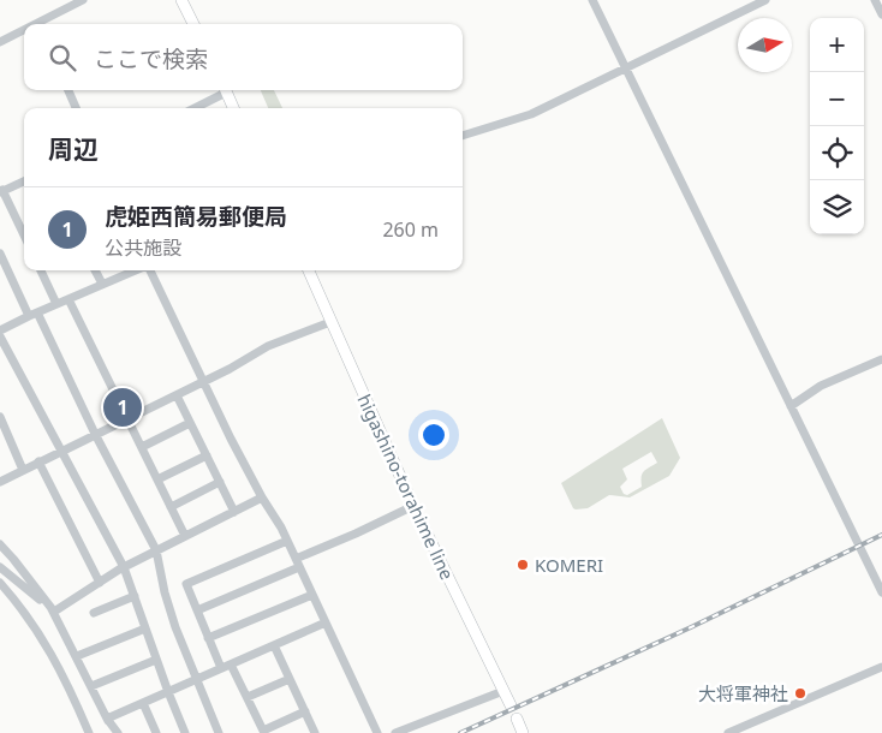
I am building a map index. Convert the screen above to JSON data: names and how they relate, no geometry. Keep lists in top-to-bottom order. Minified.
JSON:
{"streets":{"main road":["higashino-torahime line"]},"places":["KOMERI","大将軍神社"],"north":"right","page":{"map_buttons":["+","−"],"search":"ここで検索","heading":"周辺","list":[{"mark":"1","name":"虎姫西簡易郵便局","note":"公共施設","value":"260 m"}],"pins":"1"}}
